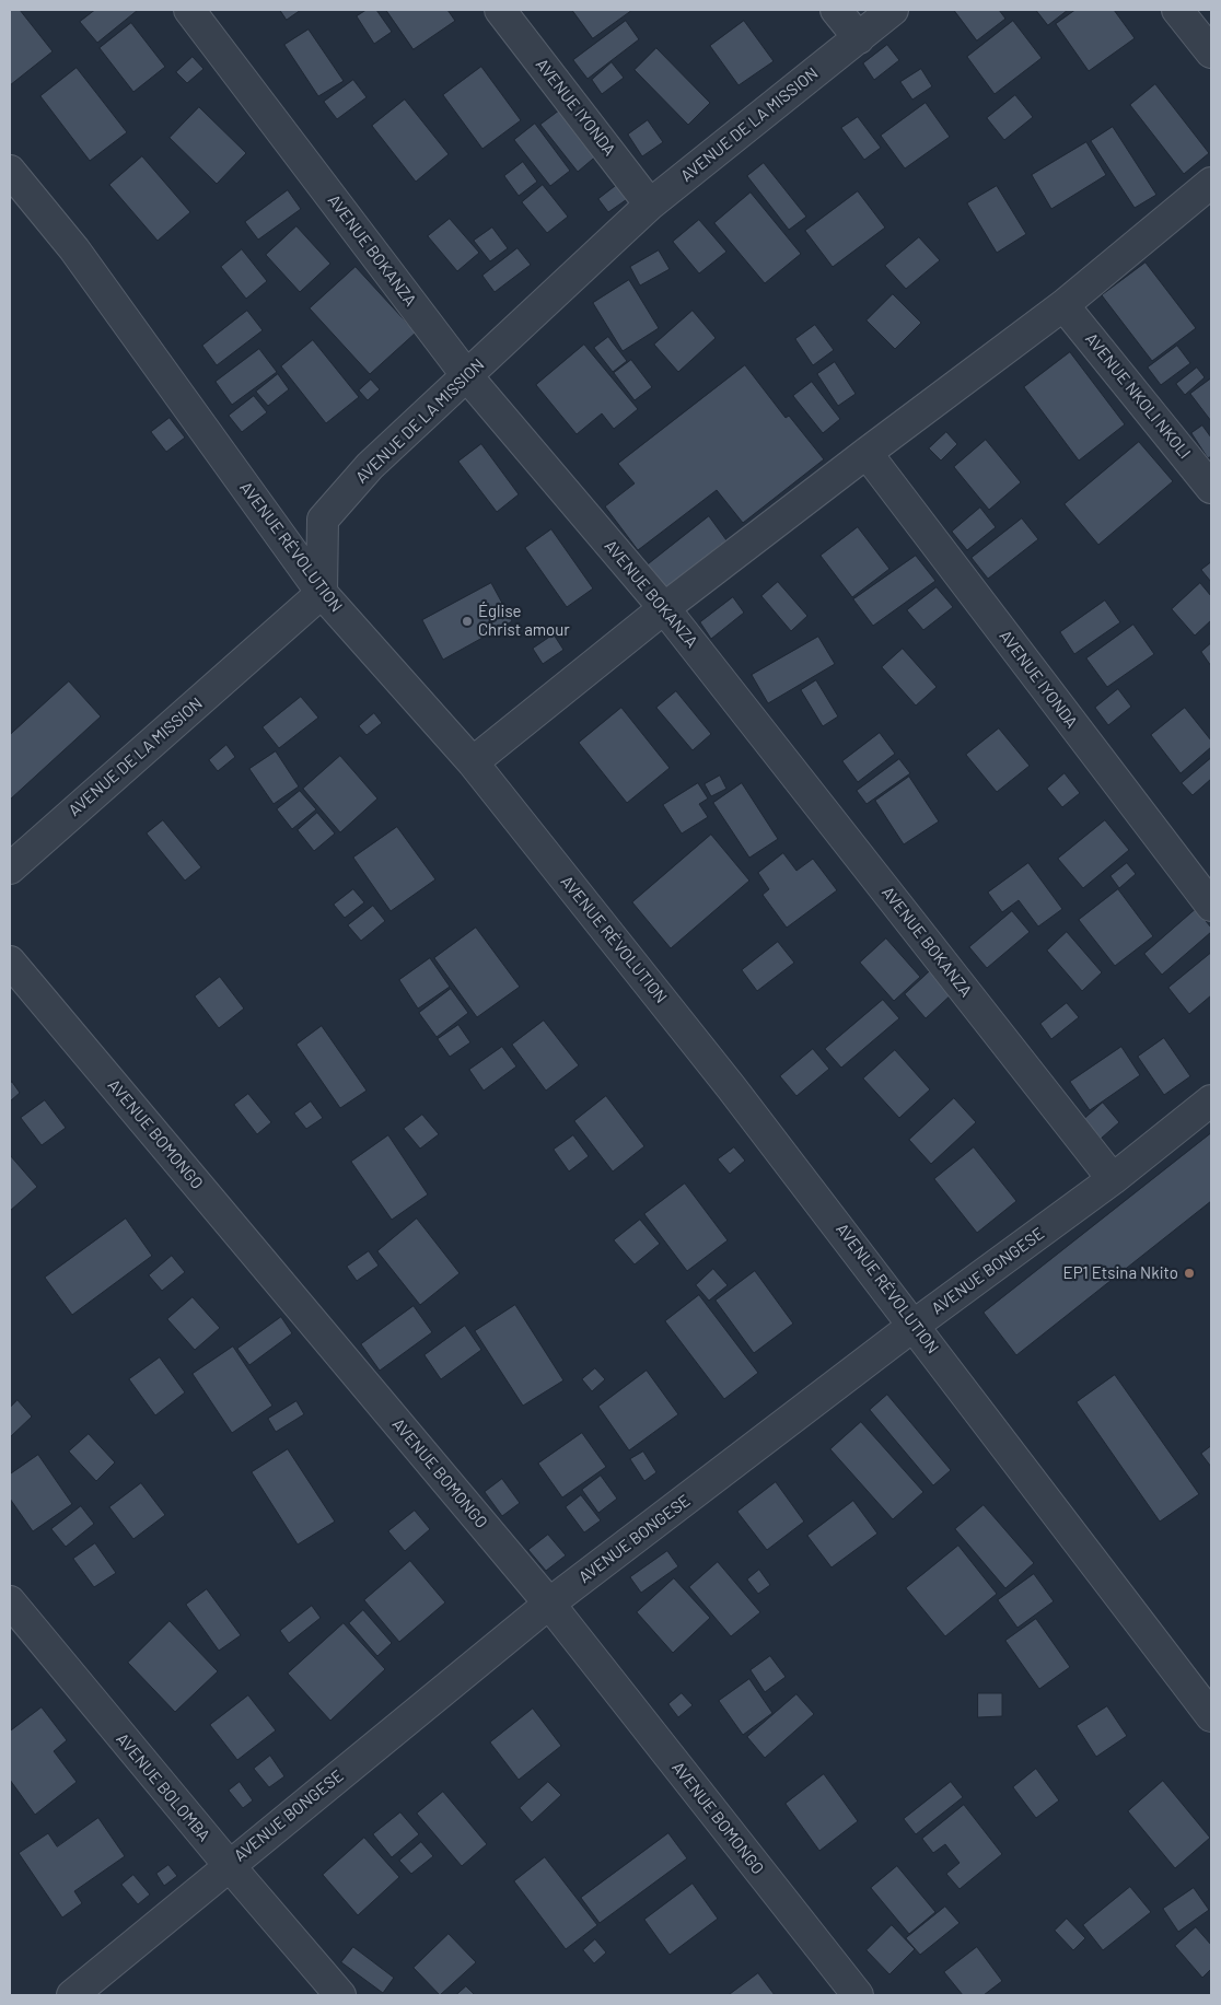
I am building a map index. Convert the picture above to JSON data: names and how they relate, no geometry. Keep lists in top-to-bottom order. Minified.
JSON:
{"streets":{"street":["AVENUE IYONDA","AVENUE DE LA MISSION","AVENUE BOKANZA","AVENUE NKOLI NKOLI","AVENUE RÉVOLUTION","AVENUE BOMONGO","AVENUE BONGESE","AVENUE BOLOMBA"]},"crossings":[["AVENUE IYONDA","AVENUE DE LA MISSION"],["AVENUE DE LA MISSION","AVENUE BOKANZA"],["AVENUE DE LA MISSION","AVENUE RÉVOLUTION"],["AVENUE BOKANZA","AVENUE BONGESE"],["AVENUE RÉVOLUTION","AVENUE BONGESE"],["AVENUE BOMONGO","AVENUE BONGESE"],["AVENUE BONGESE","AVENUE BOLOMBA"]],"places":["Église Christ amour","EP1 Etsina Nkito"]}
